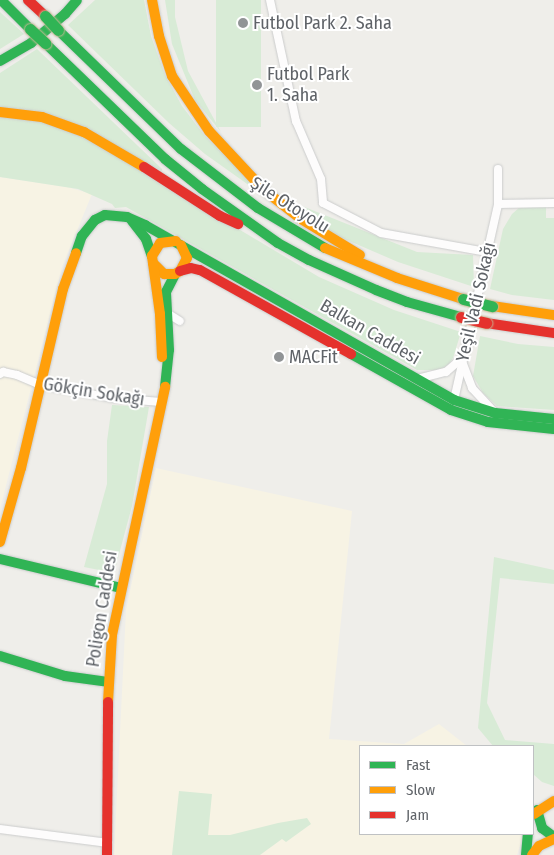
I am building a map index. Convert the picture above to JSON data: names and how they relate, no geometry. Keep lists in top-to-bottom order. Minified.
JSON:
{"streets":{"main road":["Şile Otoyolu","Balkan Caddesi","Poligon Caddesi"],"street":["Yeşil Vadi Sokağı","Gökçin Sokağı"]},"crossings":[["Yeşil Vadi Sokağı","Balkan Caddesi"],["Balkan Caddesi","Gökçin Sokağı"],["Gökçin Sokağı","Poligon Caddesi"]],"places":["Futbol Park 2. Saha","Futbol Park 1. Saha","MACFit"],"legend":["Fast","Slow","Jam"]}
